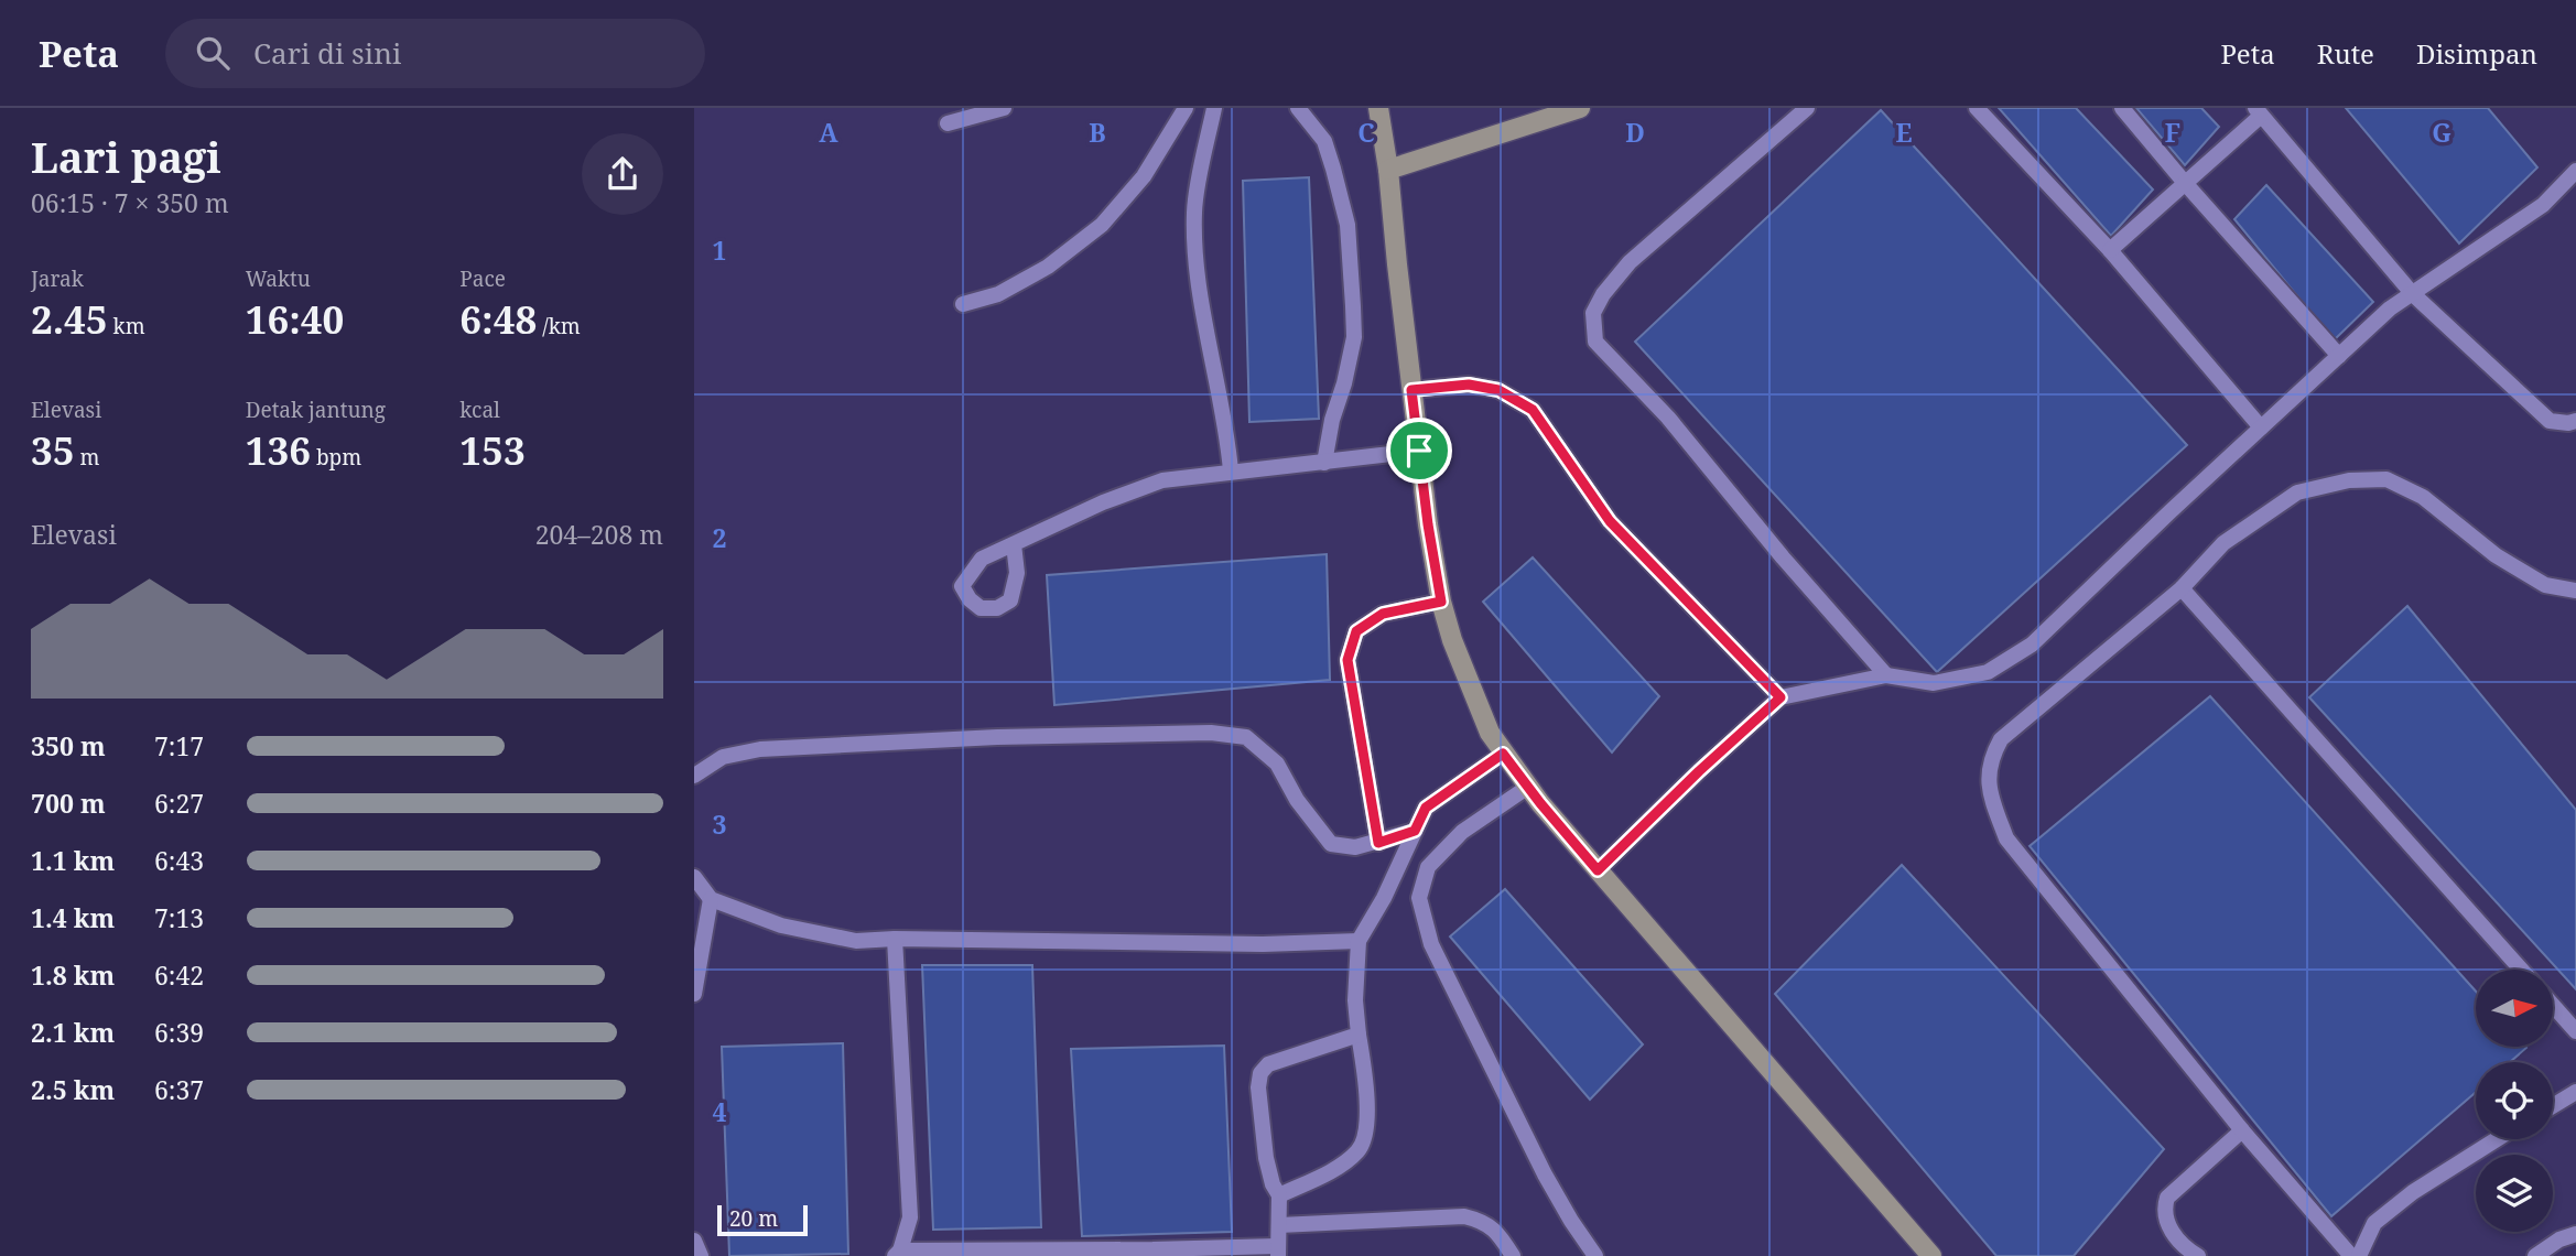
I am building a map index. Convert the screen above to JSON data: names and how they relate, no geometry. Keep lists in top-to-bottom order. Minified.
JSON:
{"scale_bar":"20 m","north":"right","page":{"header":"Peta","search":"Cari di sini","nav":["Peta","Rute","Disimpan"],"heading":["Lari pagi","06:15 · 7 × 350 m"],"stats":[["Jarak","2.45 km"],["Waktu","16:40"],["Pace","6:48 /km"],["Elevasi","35 m"],["Detak jantung","136 bpm"],["kcal","153"]],"chart":["Elevasi","204–208 m"],"list":[{"name":"350 m","note":"7:17"},{"name":"700 m","note":"6:27"},{"name":"1.1 km","note":"6:43"},{"name":"1.4 km","note":"7:13"},{"name":"1.8 km","note":"6:42"},{"name":"2.1 km","note":"6:39"},{"name":"2.5 km","note":"6:37"}],"scale":"20 m"},"grid":{"columns":["A","B","C","D","E","F","G"],"rows":["1","2","3","4"]}}
